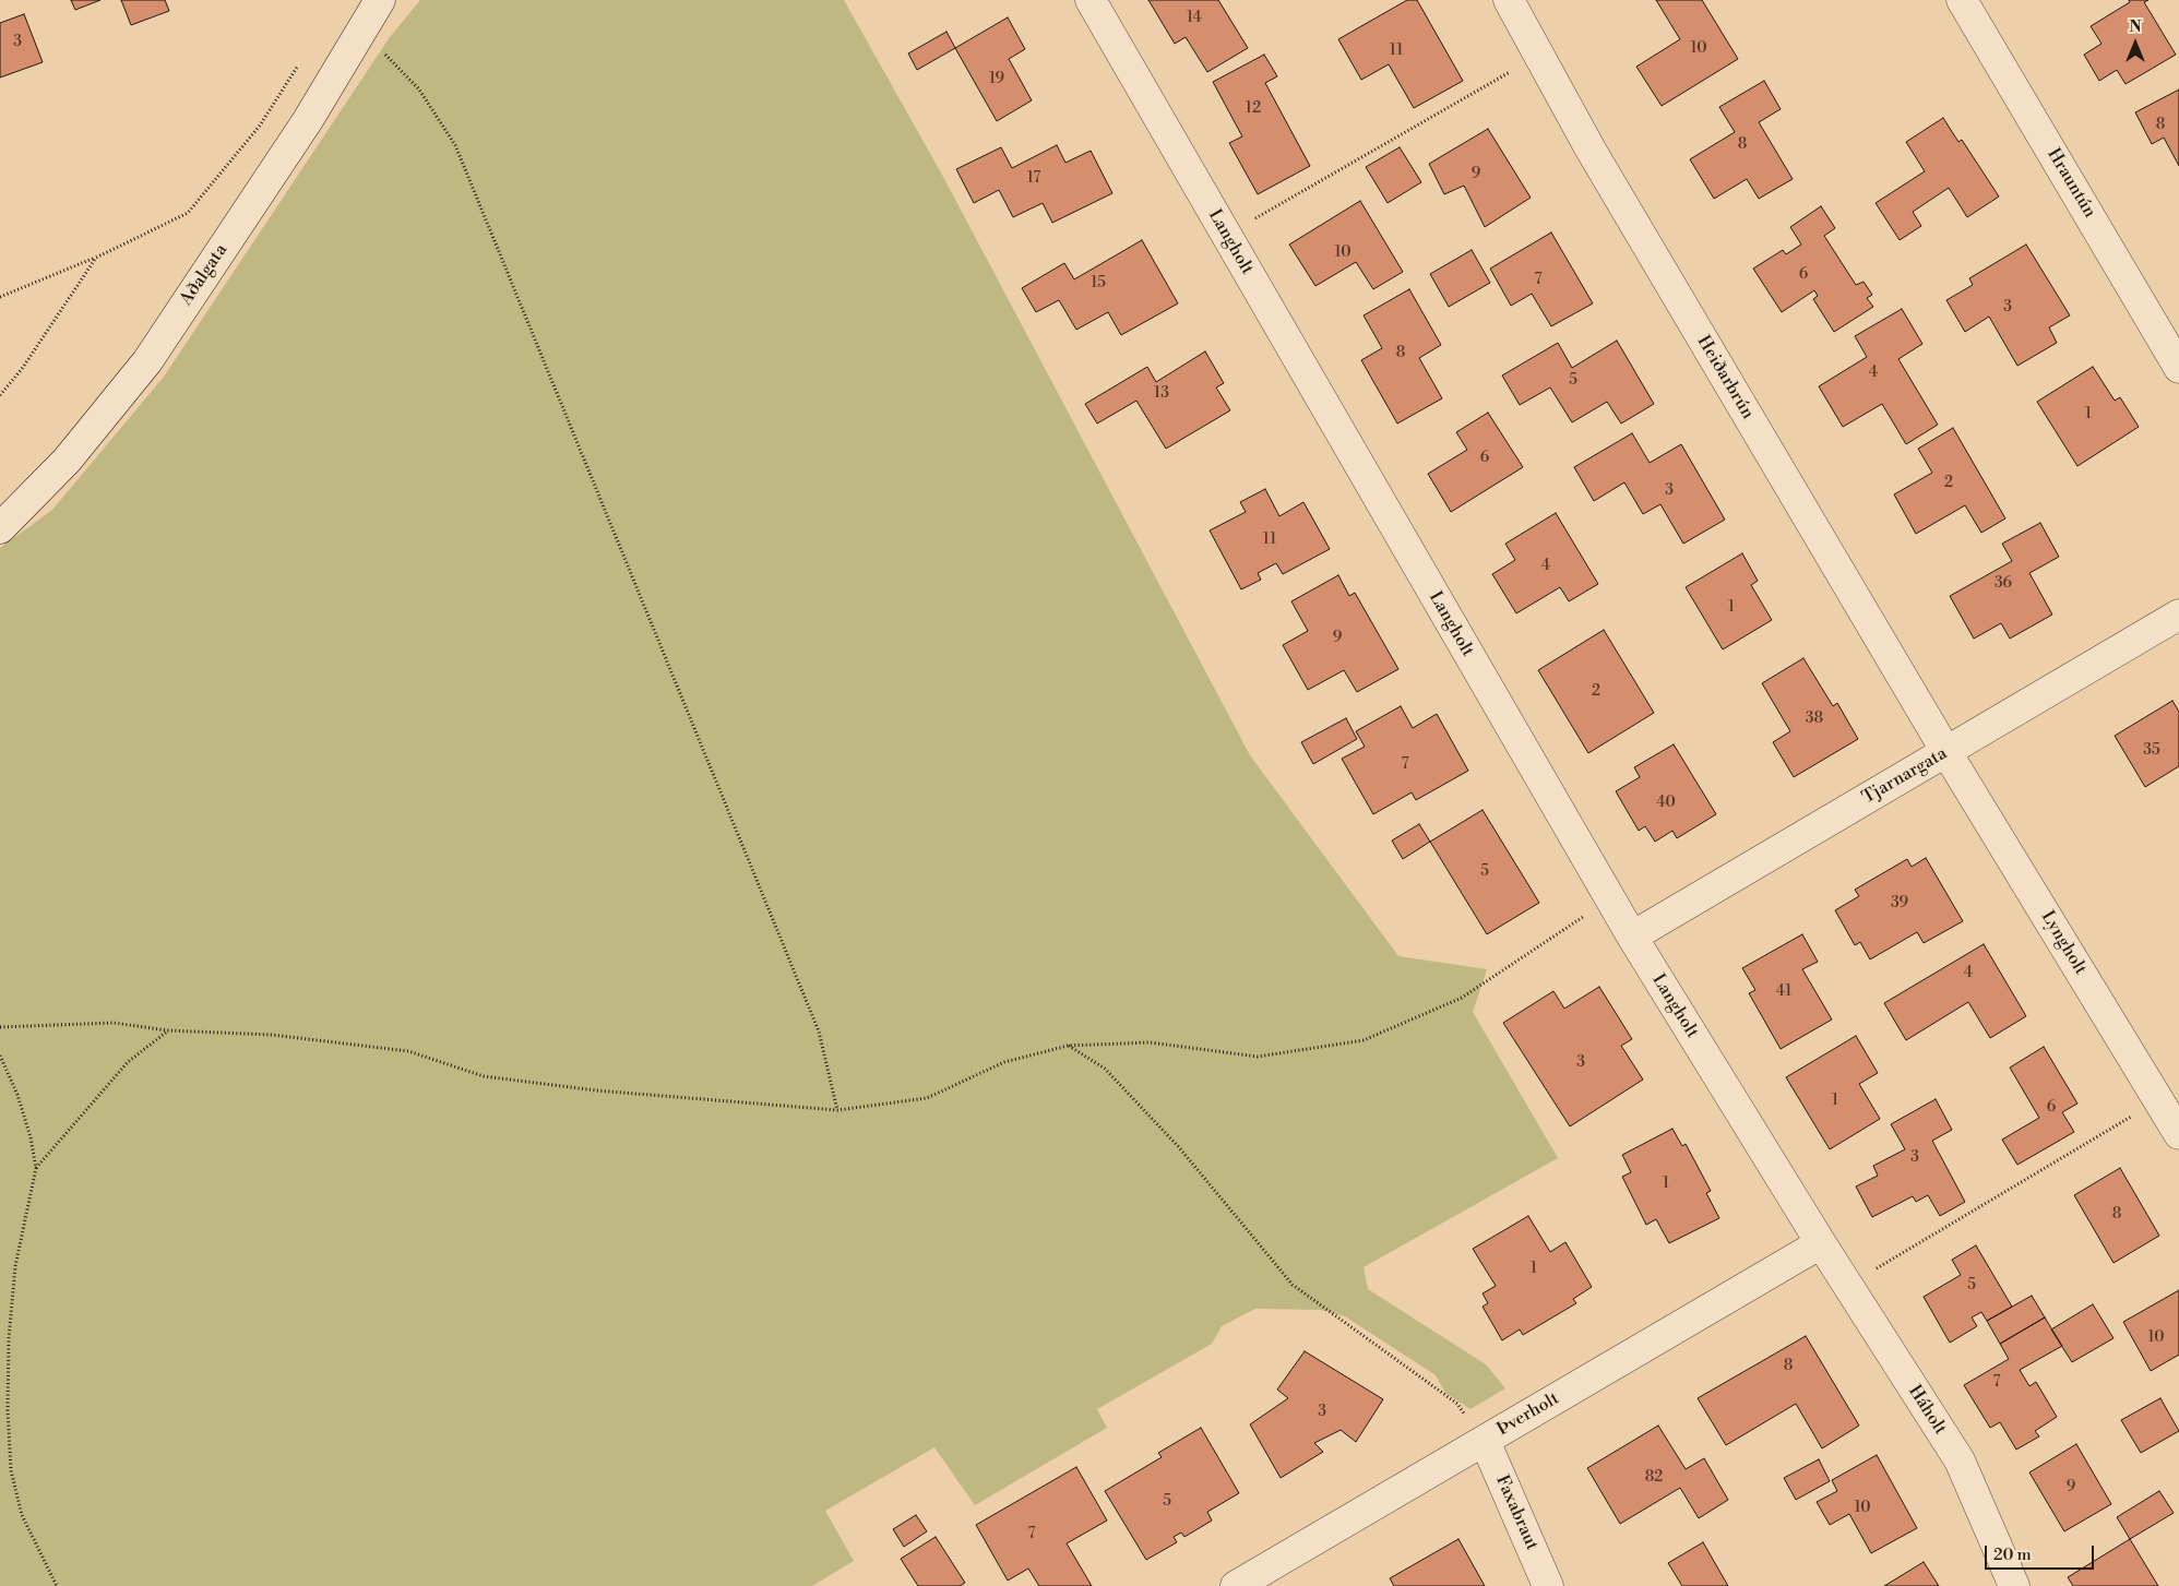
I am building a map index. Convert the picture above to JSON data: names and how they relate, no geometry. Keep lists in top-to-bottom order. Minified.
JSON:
{"streets":{"street":["Hrauntún","Langholt","Aðalgata","Heiðarbrún","Tjarnargata","Lyngholt","Háholt","Þverholt","Faxabraut"]},"crossings":[["Langholt","Tjarnargata"],["Langholt","Háholt"],["Langholt","Þverholt"],["Heiðarbrún","Tjarnargata"],["Heiðarbrún","Lyngholt"],["Tjarnargata","Lyngholt"],["Háholt","Þverholt"],["Þverholt","Faxabraut"]],"house_numbers":["14","3","10","11","19","12","8","8","9","17","10","6","7","15","3","8","4","5","13","1","6","2","3","11","4","36","1","9","2","38","35","7","40","5","39","4","41","3","1","6","3","1","8","1","5","10","8","7","3","82","9","5","10","7"],"scale_bar":"20 m","north":"top"}
